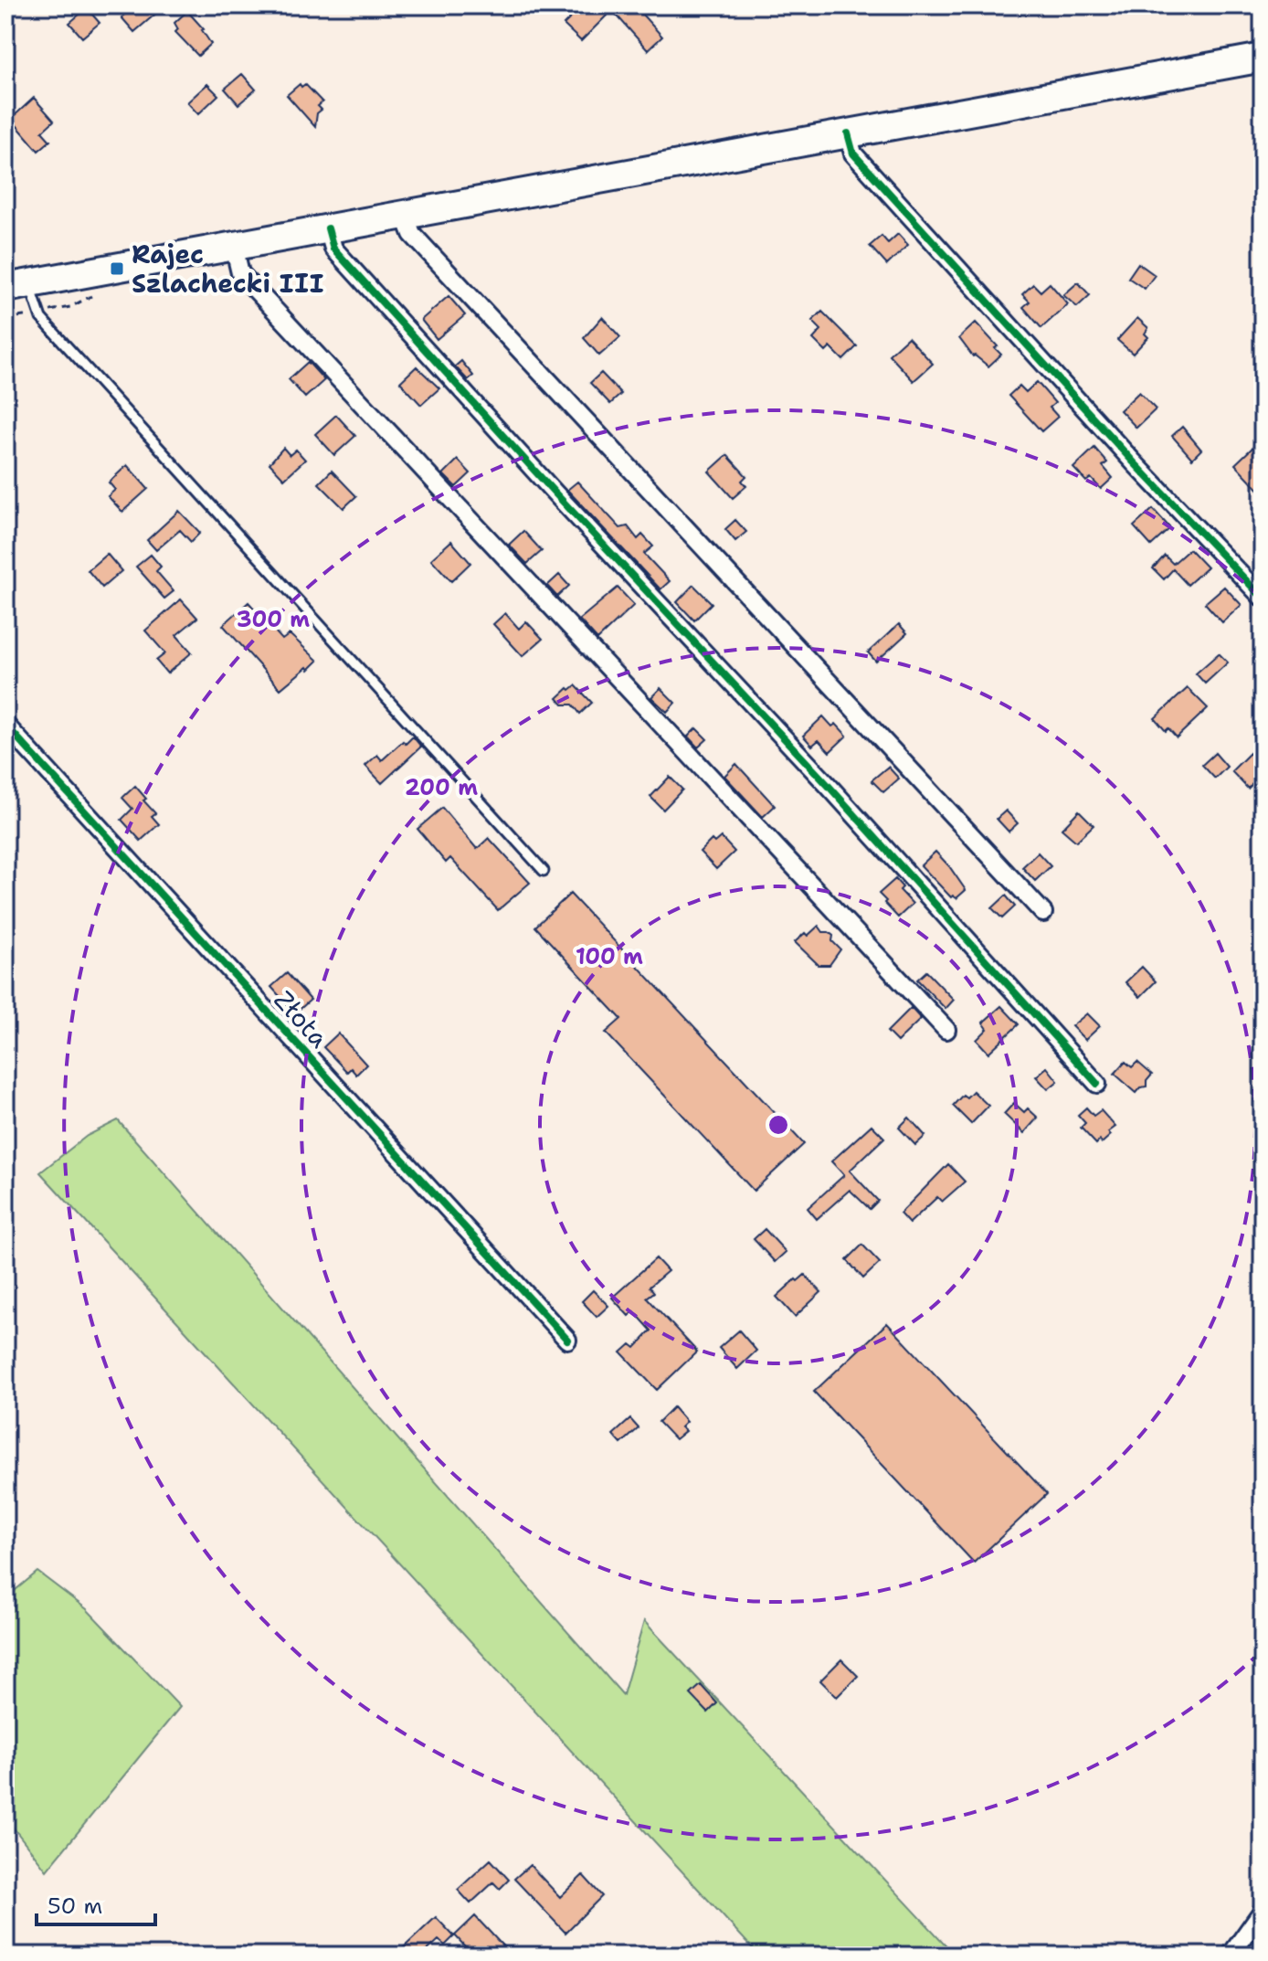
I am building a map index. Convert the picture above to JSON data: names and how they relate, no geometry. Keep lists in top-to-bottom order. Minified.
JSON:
{"streets":{"street":["Złota"]},"places":{"transit":["Rajec Szlachecki III"]},"scale_bar":"50 m","rings":["300 m","200 m","100 m"]}
